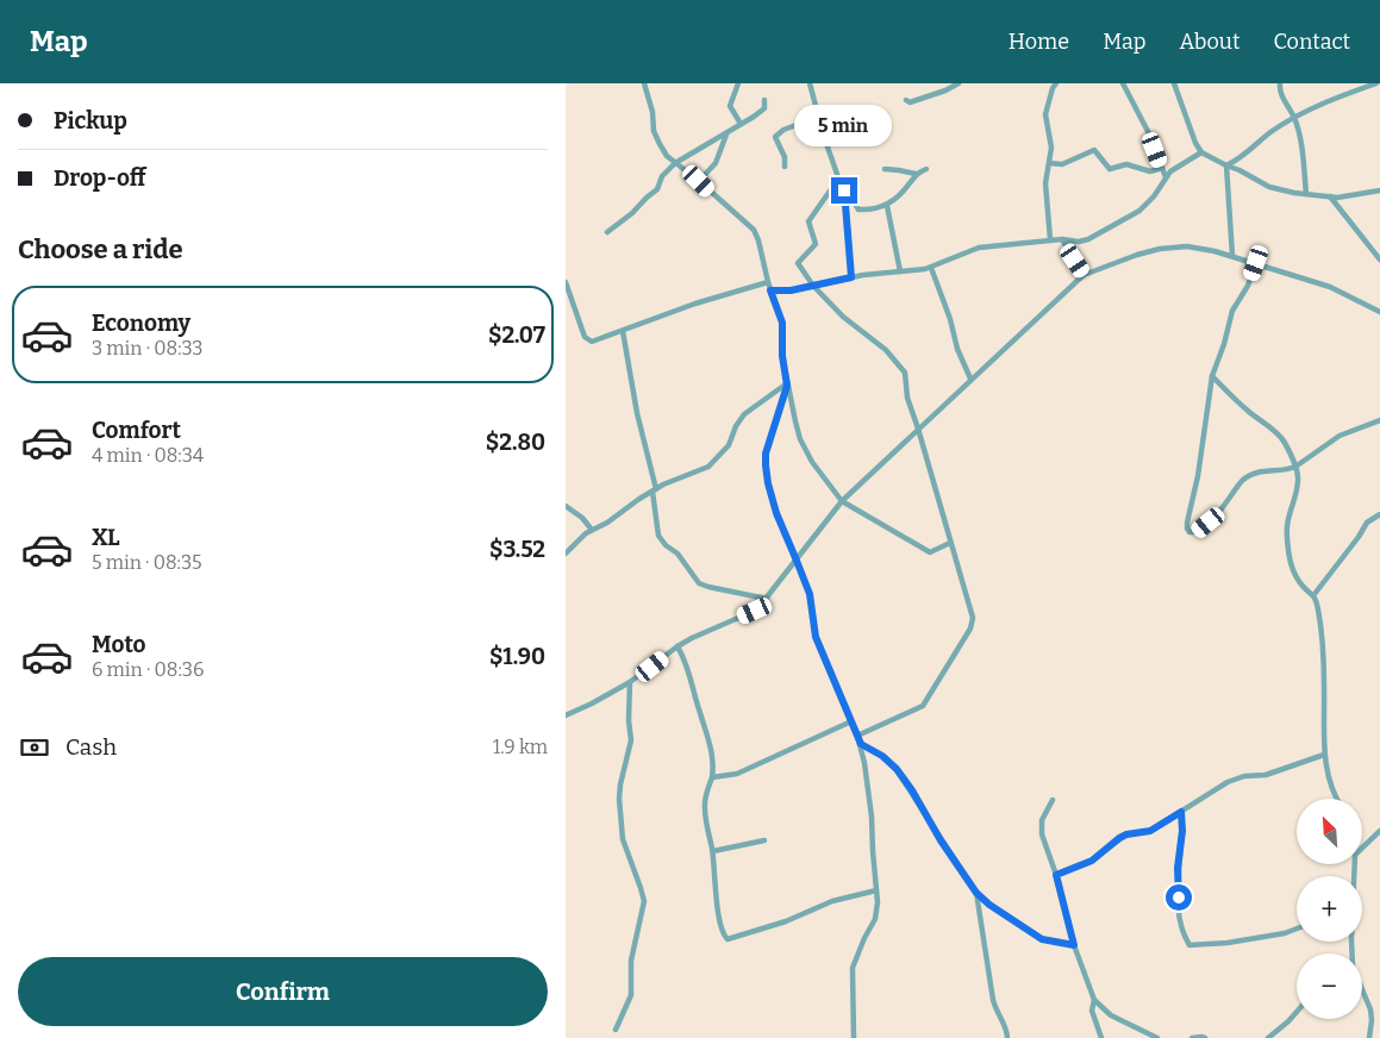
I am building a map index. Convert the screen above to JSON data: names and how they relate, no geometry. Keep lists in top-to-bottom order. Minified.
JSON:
{"north":"top left","page":{"header":"Map","nav":["Home","Map","About","Contact"],"banner":["Pickup","Drop-off"],"bubble":"5 min","heading":"Choose a ride","list":[{"name":"Economy","note":"3 min · 08:33","value":"$2.07"},{"name":"Comfort","note":"4 min · 08:34","value":"$2.80"},{"name":"XL","note":"5 min · 08:35","value":"$3.52"},{"name":"Moto","note":"6 min · 08:36","value":"$1.90"}],"pay":["Cash","1.9 km"],"map_buttons":["+","−"],"buttons":"Confirm"}}
